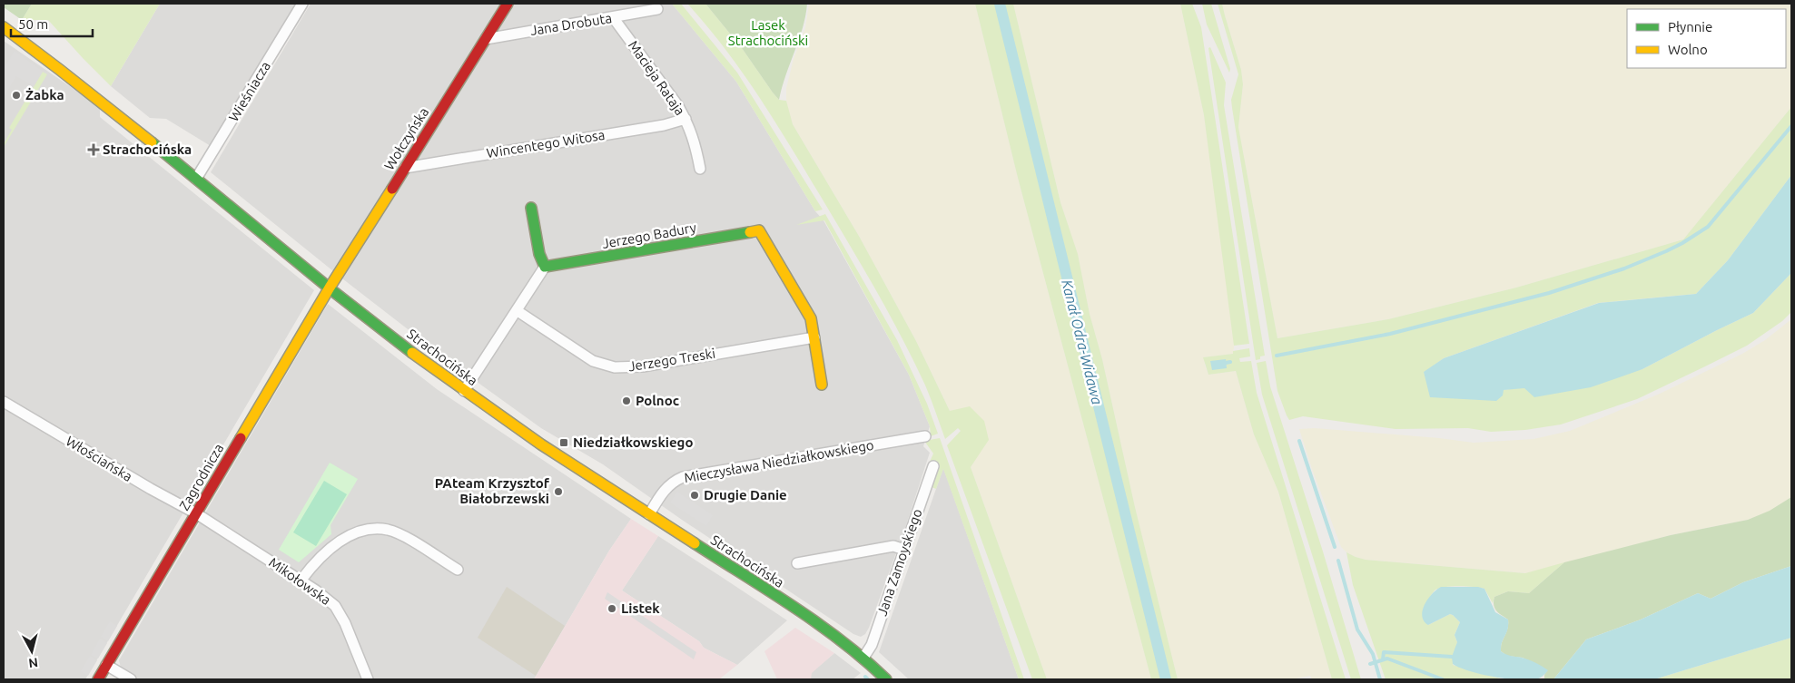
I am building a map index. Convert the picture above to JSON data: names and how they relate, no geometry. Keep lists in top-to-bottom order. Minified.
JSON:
{"streets":{"street":["Jana Drobuta","Macieja Rataja","Wieśniacza","Wołczyńska","Wincentego Witosa","Jerzego Badury","Strachocińska","Jerzego Treski","Włościańska","Mieczysława Niedziałkowskiego","Zagrodnicza","Jana Zamoyskiego","Mikołowska"]},"crossings":[["Jana Drobuta","Macieja Rataja"],["Jana Drobuta","Wołczyńska"],["Macieja Rataja","Wincentego Witosa"],["Wieśniacza","Strachocińska"],["Wołczyńska","Wincentego Witosa"],["Wołczyńska","Strachocińska"],["Wołczyńska","Zagrodnicza"],["Jerzego Badury","Jerzego Treski"],["Strachocińska","Mieczysława Niedziałkowskiego"],["Strachocińska","Zagrodnicza"],["Strachocińska","Jana Zamoyskiego"],["Włościańska","Zagrodnicza"],["Włościańska","Mikołowska"],["Zagrodnicza","Mikołowska"]],"water":["Kanał Odra-Widawa"],"parks":["Lasek Strachociński"],"places":{"other":["Żabka","Polnoc","PAteam Krzysztof Białobrzewski","Drugie Danie","Listek"],"health":["Strachocińska"],"transit":["Niedziałkowskiego"]},"legend":["Płynnie","Wolno"],"scale_bar":"50 m","north":"bottom"}
